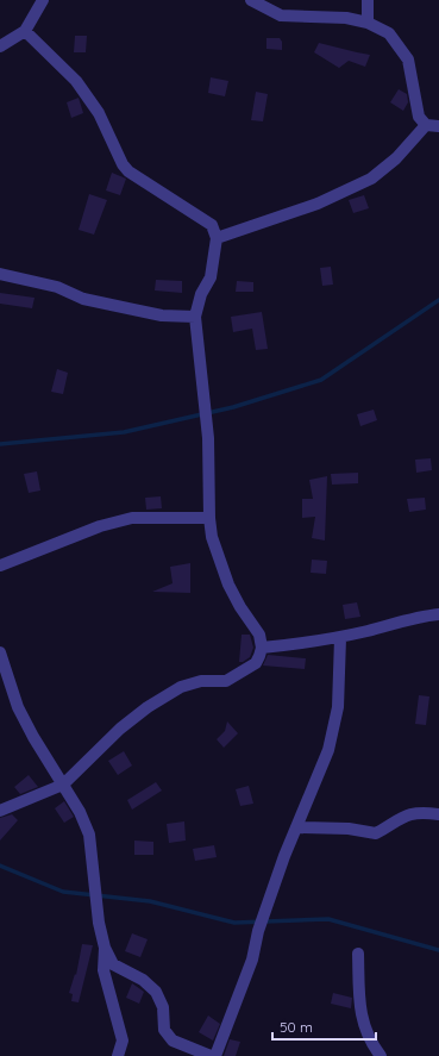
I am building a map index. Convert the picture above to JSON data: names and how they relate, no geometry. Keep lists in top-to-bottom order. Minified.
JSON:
{"scale_bar":"50 m"}
